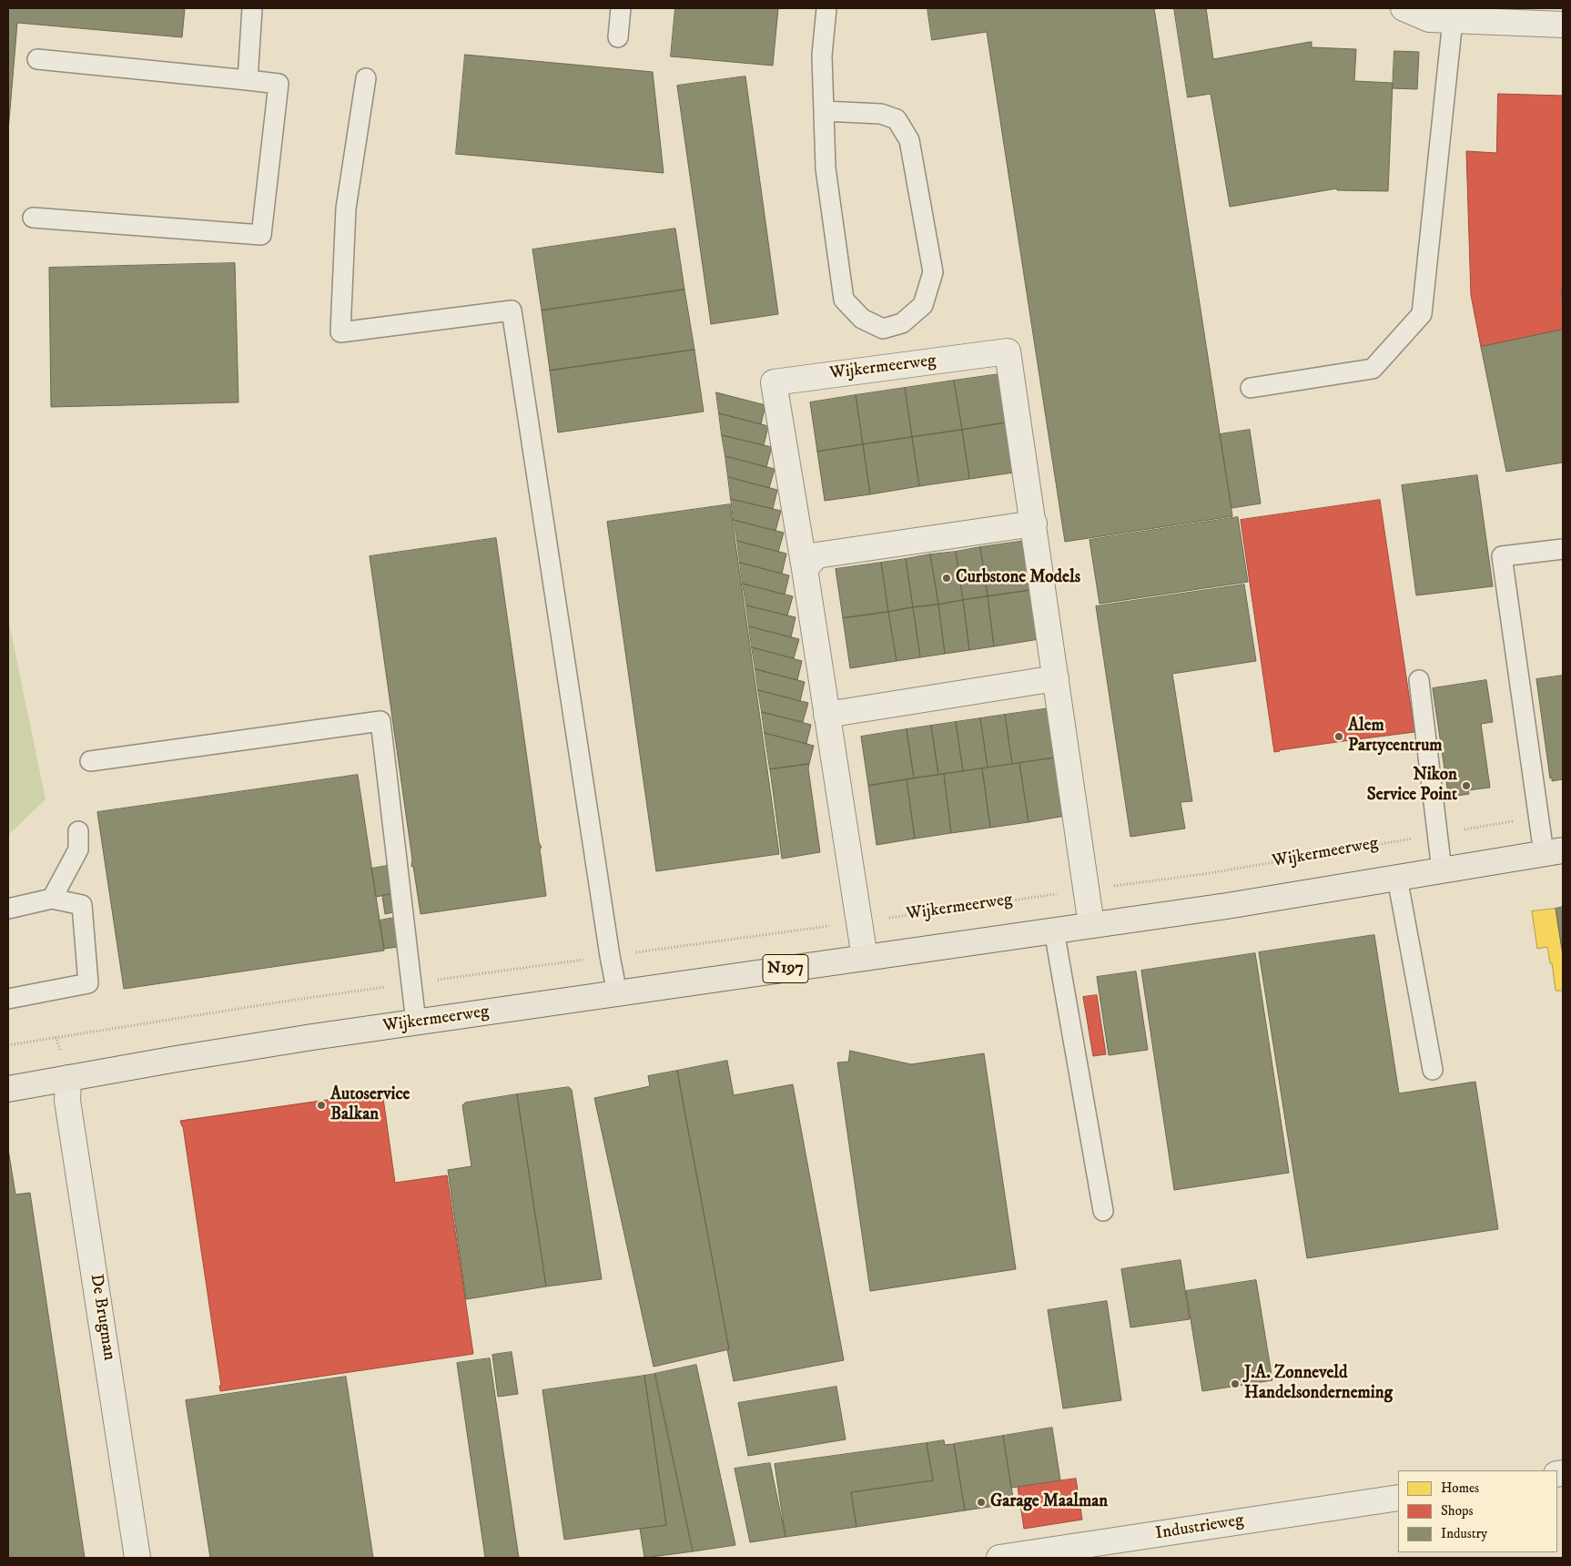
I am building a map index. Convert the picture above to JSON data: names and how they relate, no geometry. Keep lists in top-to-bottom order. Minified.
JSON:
{"streets":{"main road":["Wijkermeerweg","N197"],"street":["De Brugman","Industrieweg"]},"crossings":[["Wijkermeerweg","De Brugman"]],"places":["Curbstone Models","Alem Partycentrum","Nikon Service Point","Autoservice Balkan","J.A. Zonneveld Handelsonderneming","Garage Maalman"],"legend":["Homes","Shops","Industry"]}
